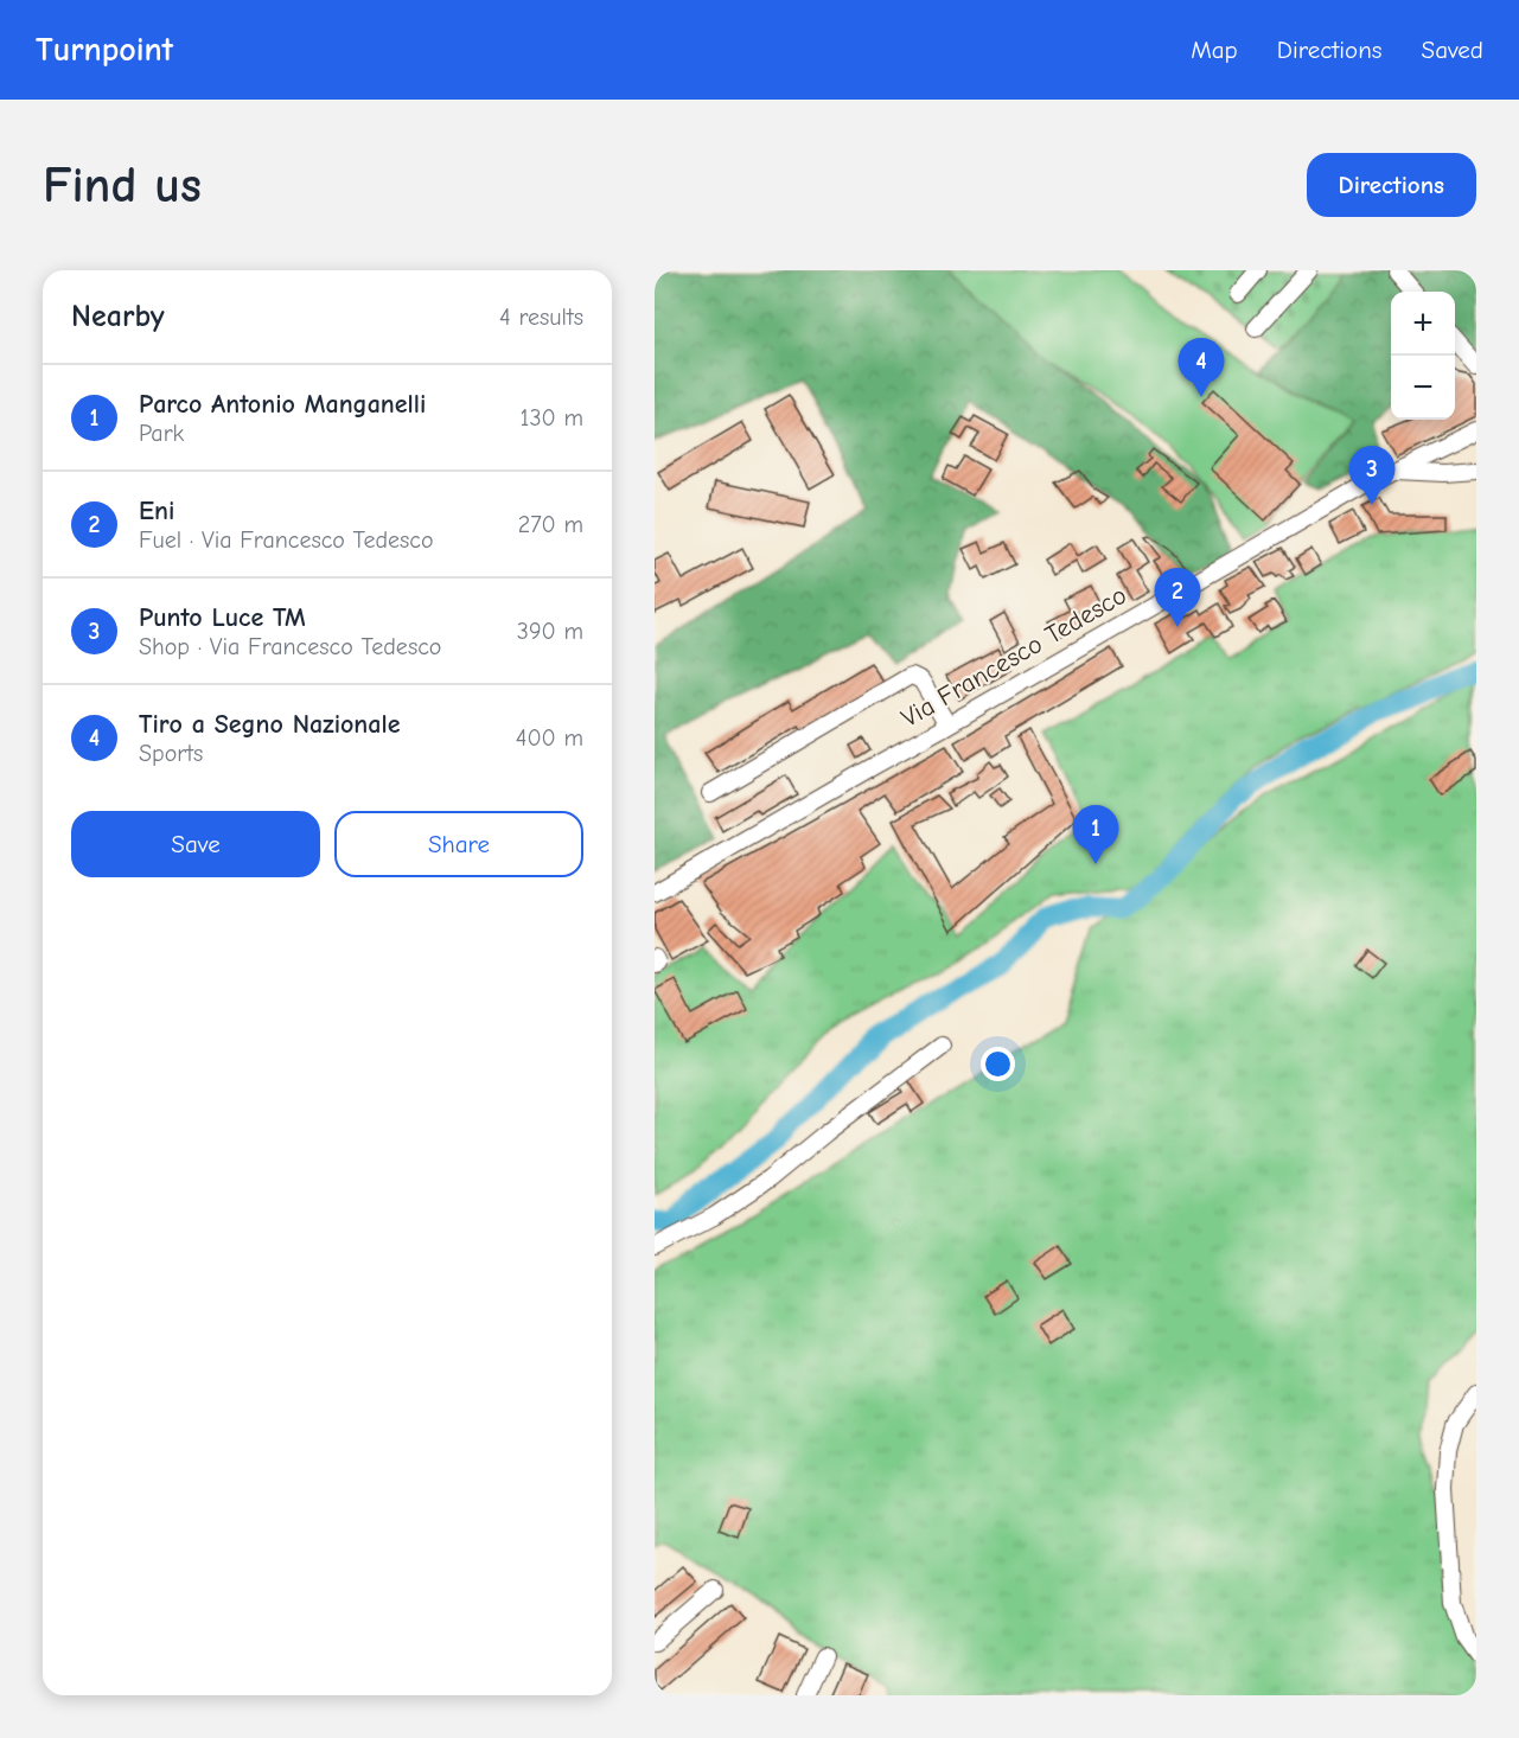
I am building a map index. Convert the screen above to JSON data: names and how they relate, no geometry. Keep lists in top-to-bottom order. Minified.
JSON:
{"streets":{"street":["Via Francesco Tedesco"]},"page":{"header":"Turnpoint","nav":["Map","Directions","Saved"],"buttons":["Directions",["Save","Share"]],"title":"Find us","heading":["Nearby","4 results"],"map_buttons":["+","−"],"pins":["4","3","2","1"],"list":[{"mark":"1","name":"Parco Antonio Manganelli","note":"Park","value":"130 m"},{"mark":"2","name":"Eni","note":"Fuel · Via Francesco Tedesco","value":"270 m"},{"mark":"3","name":"Punto Luce TM","note":"Shop · Via Francesco Tedesco","value":"390 m"},{"mark":"4","name":"Tiro a Segno Nazionale","note":"Sports","value":"400 m"}]}}
